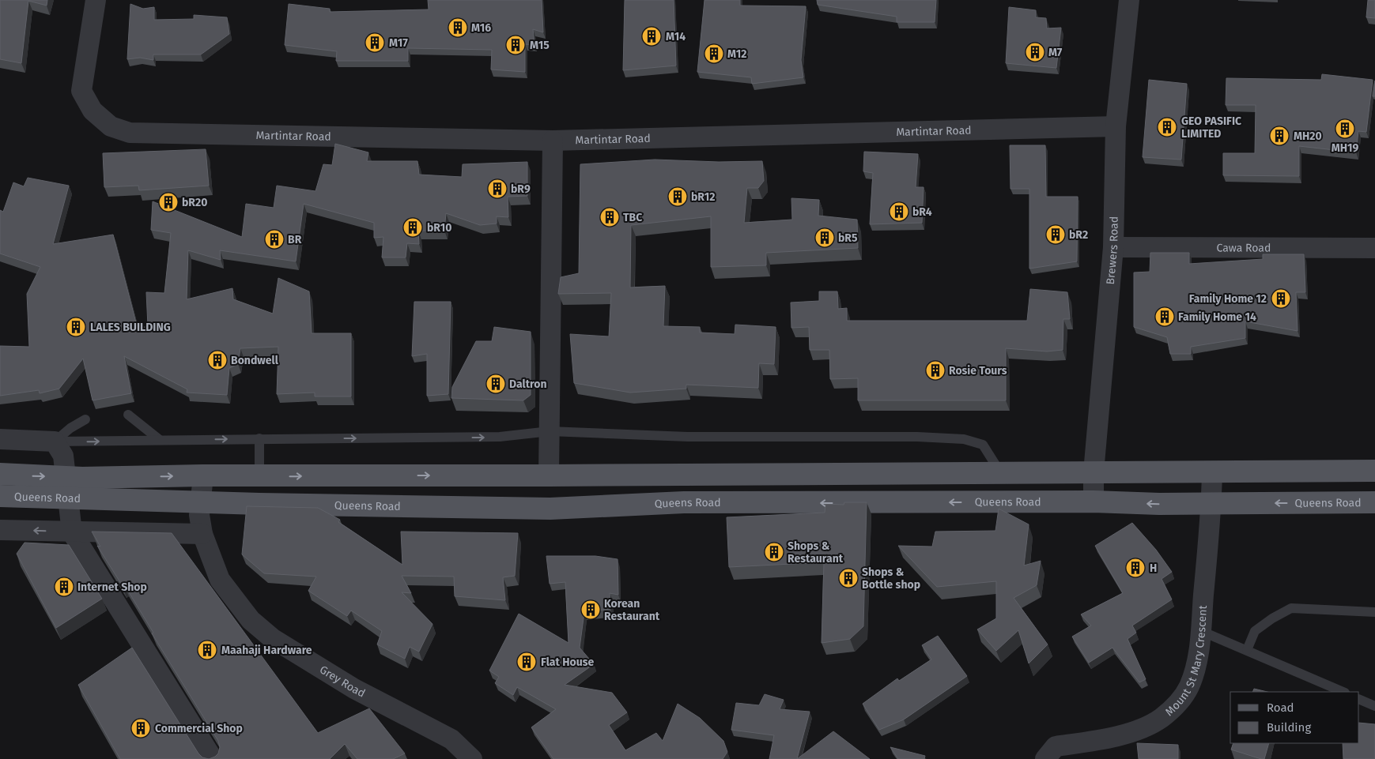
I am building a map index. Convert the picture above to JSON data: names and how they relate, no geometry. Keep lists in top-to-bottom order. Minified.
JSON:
{"streets":{"main road":["Queens Road"],"street":["Martintar Road","Cawa Road","Brewers Road","Mount St Mary Crescent","Grey Road"]},"crossings":[["Martintar Road","Brewers Road"],["Cawa Road","Brewers Road"],["Brewers Road","Queens Road"],["Queens Road","Mount St Mary Crescent"],["Queens Road","Grey Road"]],"places":{"building":["M16","M14","M17","M15","M7","M12","GEO PASIFIC LIMITED","MH19","MH20","bR9","bR12","bR20","bR4","TBC","bR10","bR2","bR5","BR","Family Home 12","Family Home 14","LALES BUILDING","Bondwell","Rosie Tours","Daltron","Shops & Restaurant","H","Shops & Bottle shop","Internet Shop","Korean Restaurant","Maahaji Hardware","Flat House","Commercial Shop"]},"legend":["Road","Building"]}
